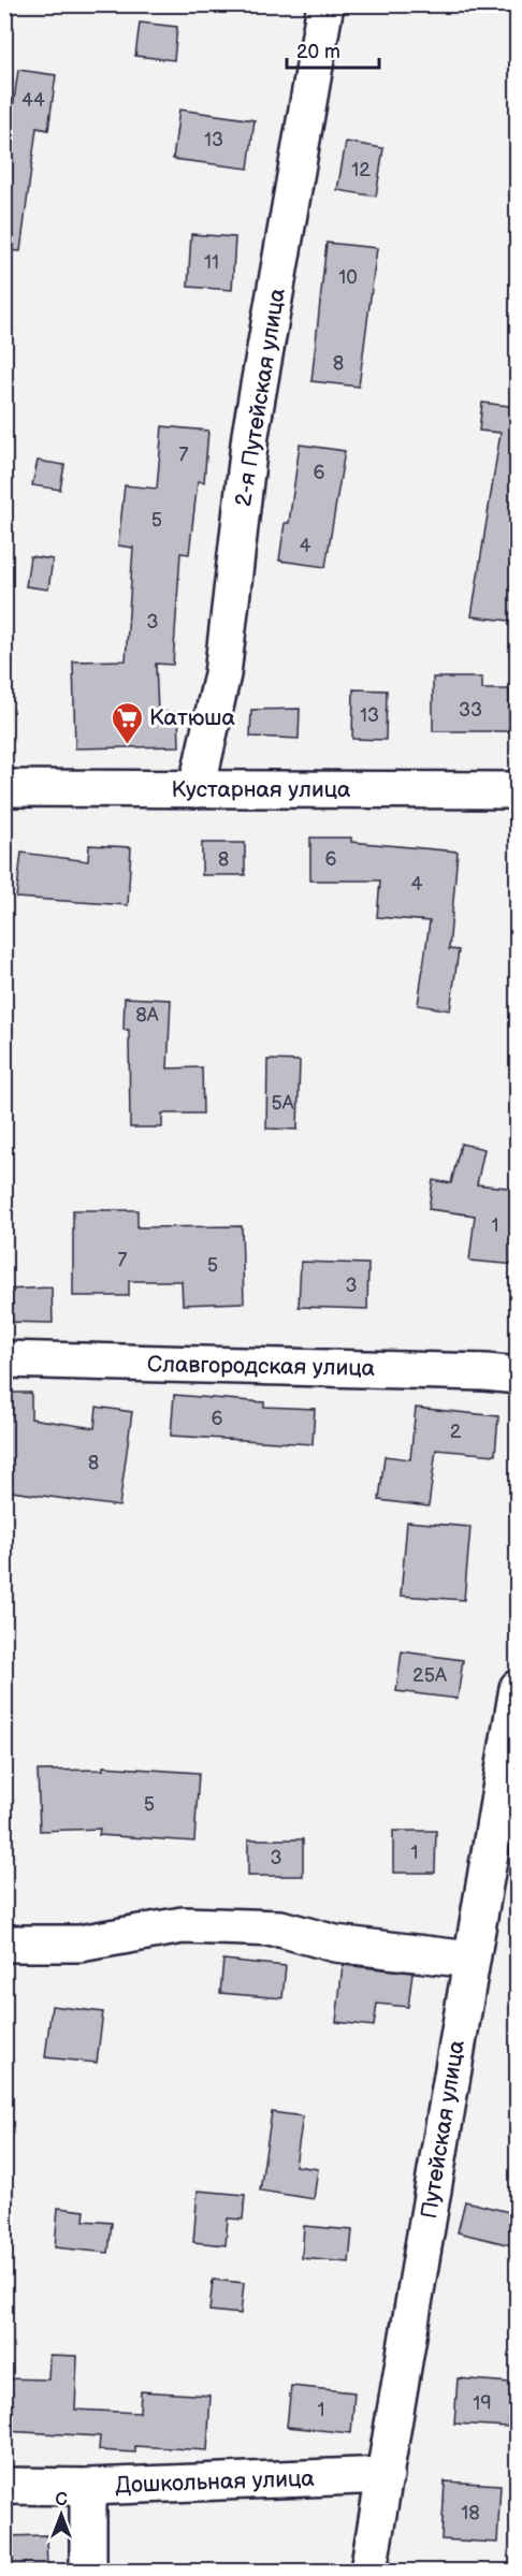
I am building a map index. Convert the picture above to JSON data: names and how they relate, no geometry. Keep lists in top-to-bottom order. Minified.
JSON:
{"streets":{"street":["2-я Путейская улица","Кустарная улица","Славгородская улица","Путейская улица","Дошкольная улица"]},"crossings":[["2-я Путейская улица","Кустарная улица"],["Путейская улица","Дошкольная улица"]],"places":{"supermarket":["Катюша"]},"house_numbers":["44","13","12","11","10","8","7","6","5","4","3","33","13","8","6","4","8А","5А","1","7","5","3","6","2","8","25А","5","1","3","19","1","18"],"scale_bar":"20 m","north":"top"}
